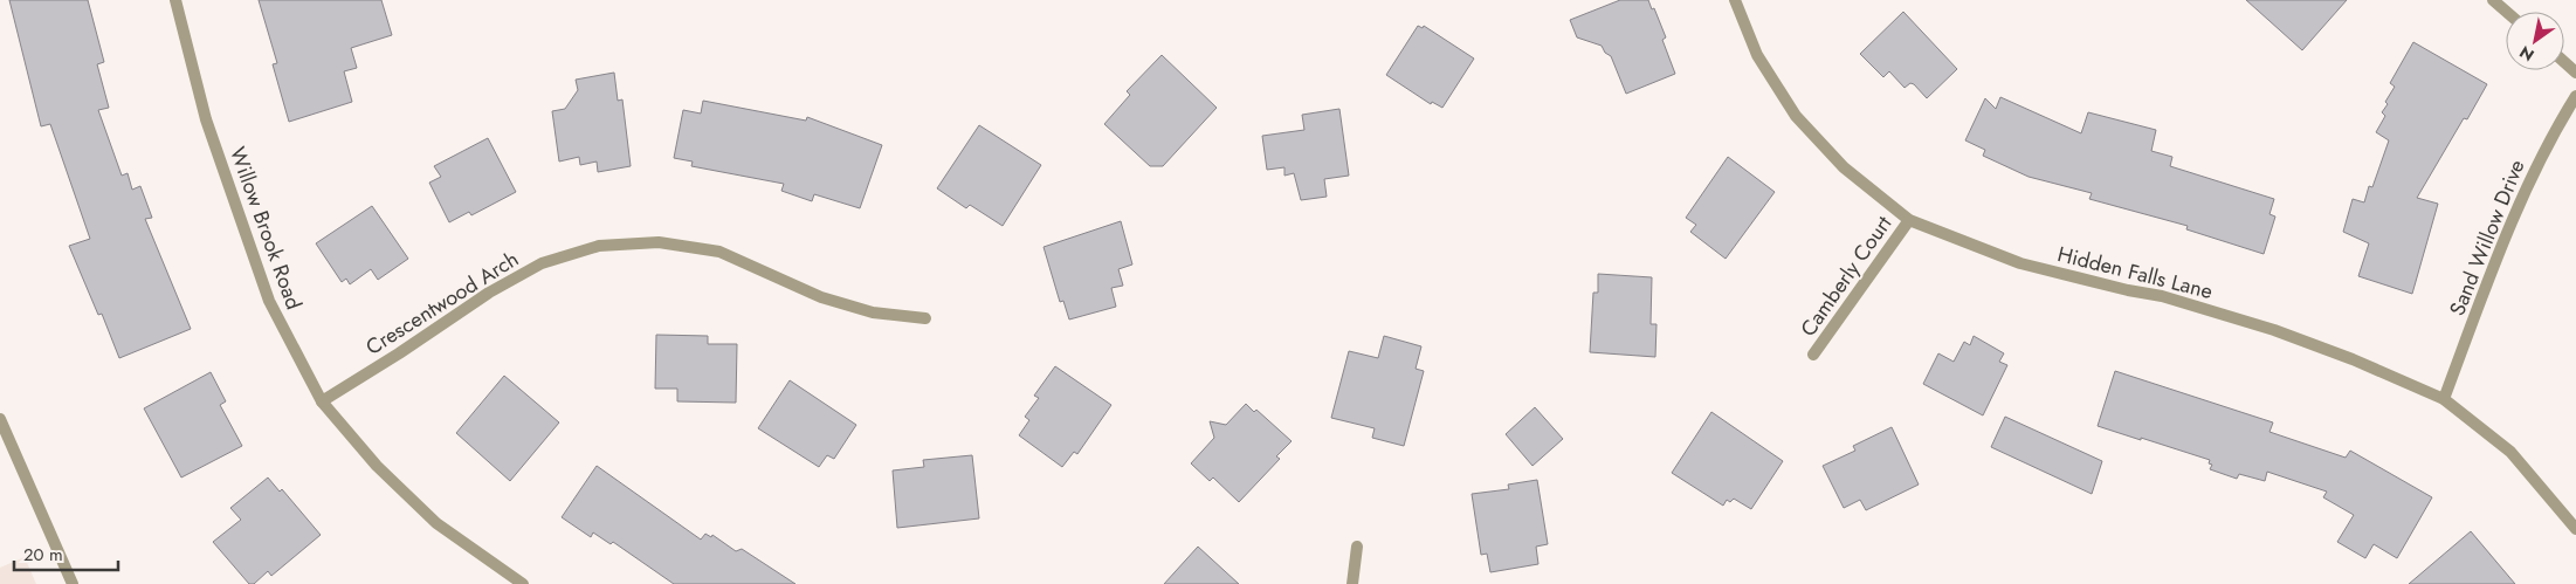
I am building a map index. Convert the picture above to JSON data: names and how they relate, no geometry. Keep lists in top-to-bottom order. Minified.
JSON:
{"streets":{"street":["Willow Brook Road","Sand Willow Drive","Hidden Falls Lane","Camberly Court","Crescentwood Arch"]},"crossings":[["Willow Brook Road","Crescentwood Arch"],["Sand Willow Drive","Hidden Falls Lane"],["Hidden Falls Lane","Camberly Court"]],"scale_bar":"20 m","north":"bottom left"}
